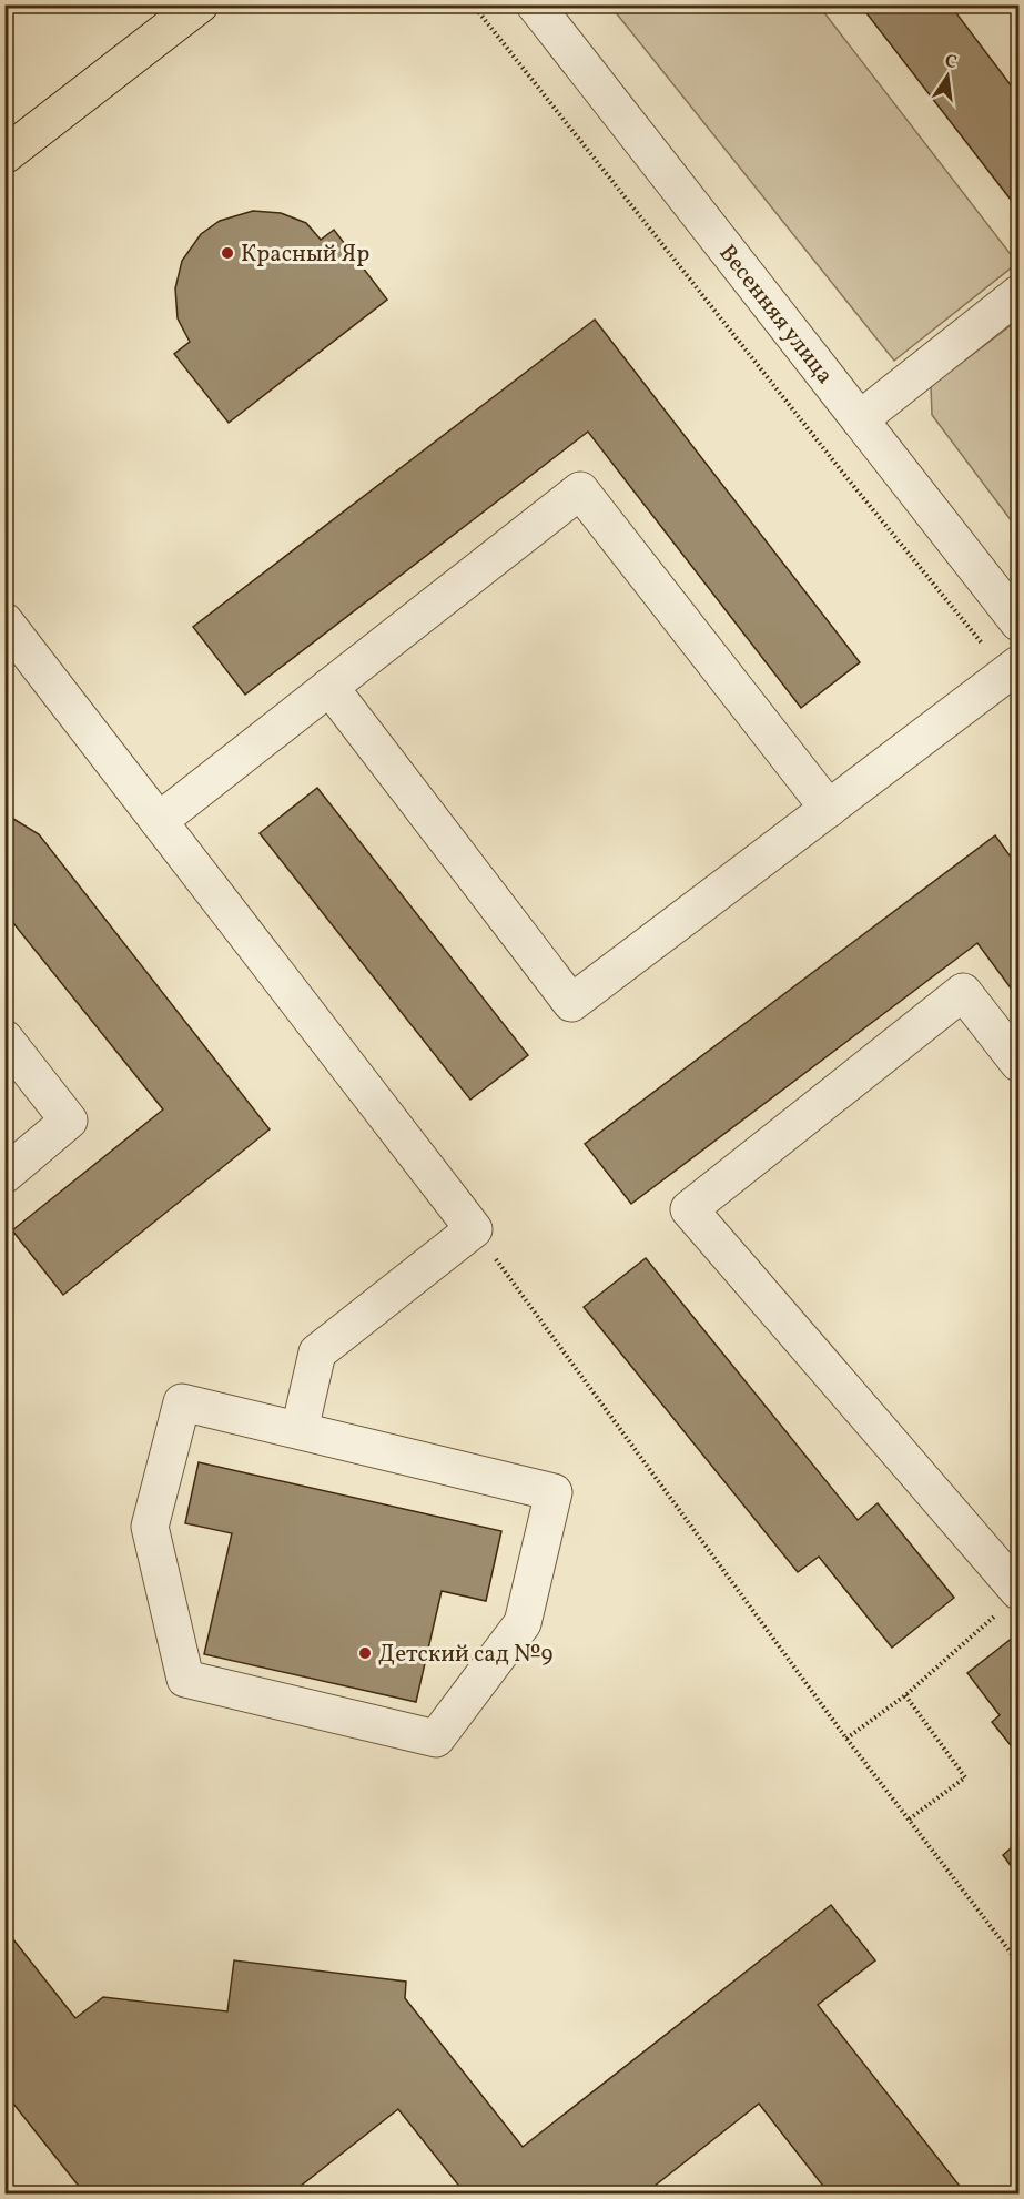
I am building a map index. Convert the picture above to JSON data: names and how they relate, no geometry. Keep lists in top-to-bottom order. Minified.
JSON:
{"streets":{"street":["Весенняя улица"]},"places":["Красный Яр","Детский сад №9"],"north":"top"}
